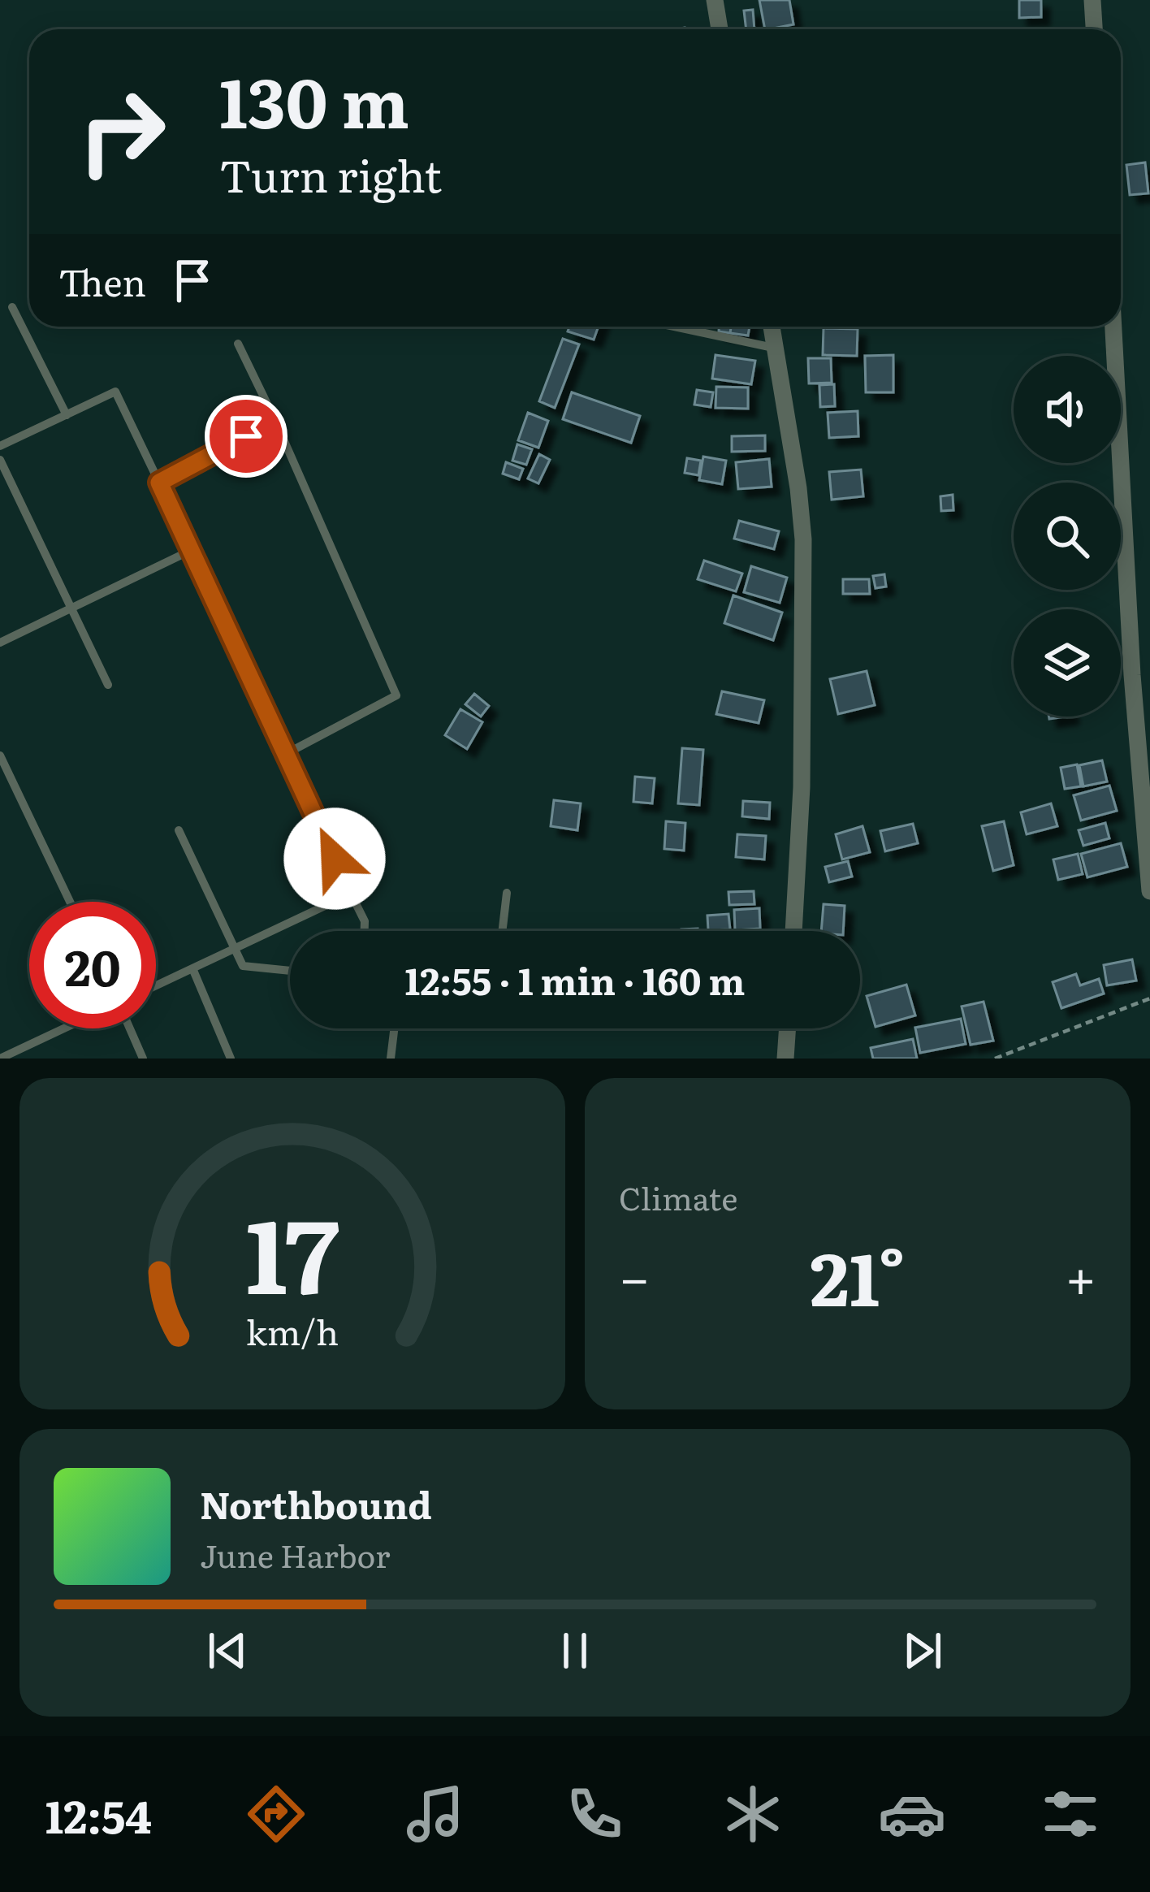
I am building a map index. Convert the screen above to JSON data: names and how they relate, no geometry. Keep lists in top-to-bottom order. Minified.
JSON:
{"page":{"turn":["130 m","Turn right"],"then":"Then","limit":"20","trip":"12:55 · 1 min · 160 m","tile":"Climate","heat":["−","21°","+"],"song":["Northbound","June Harbor"],"tabs":"12:54","gauge":["17","km/h"]}}
